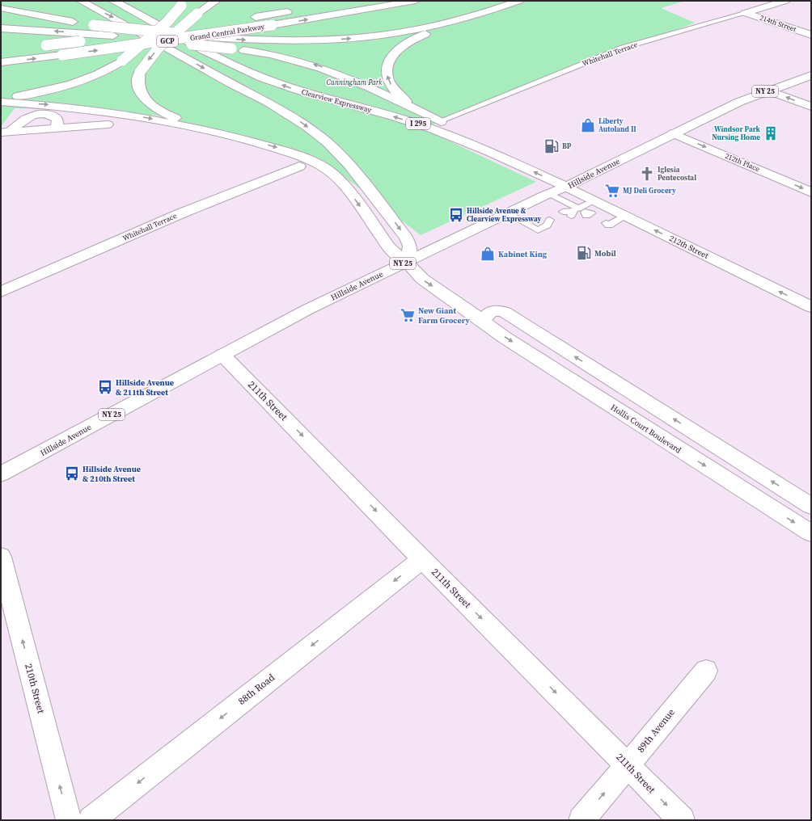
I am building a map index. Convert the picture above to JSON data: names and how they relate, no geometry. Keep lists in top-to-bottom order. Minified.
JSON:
{"streets":{"main road":["214th Street","Grand Central Parkway","GCP","Whitehall Terrace","NY 25","Clearview Expressway","I 295","212th Place","Hillside Avenue","212th Street","211th Street","Hollis Court Boulevard","210th Street","88th Road","89th Avenue"]},"crossings":[["214th Street","Whitehall Terrace"],["Clearview Expressway","Hillside Avenue"],["Clearview Expressway","212th Street"],["212th Place","Hillside Avenue"],["Hillside Avenue","212th Street"],["Hillside Avenue","211th Street"],["Hillside Avenue","Hollis Court Boulevard"],["211th Street","88th Road"],["211th Street","89th Avenue"]],"one_way":["211th Street","210th Street","88th Road","89th Avenue"],"parks":["Cunningham Park"],"places":{"shop":["Liberty Autoland II","Kabinet King"],"building":["Windsor Park Nursing Home"],"fuel station":["BP","Mobil"],"church":["Iglesia Pentecostal"],"supermarket":["MJ Deli Grocery","New Giant Farm Grocery"],"bus stop":["Hillside Avenue & Clearview Expressway","Hillside Avenue & 211th Street","Hillside Avenue & 210th Street"]}}
